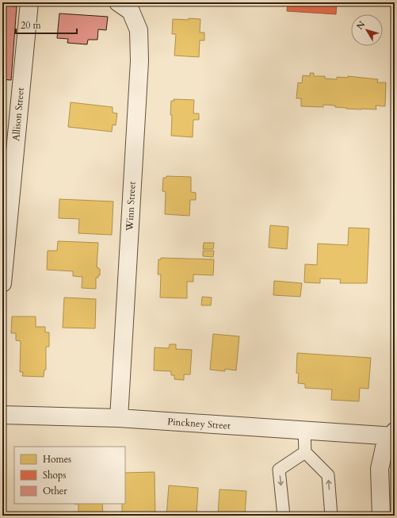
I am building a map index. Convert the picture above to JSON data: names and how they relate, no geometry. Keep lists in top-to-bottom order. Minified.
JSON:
{"streets":{"street":["Allison Street","Winn Street","Pinckney Street"]},"crossings":[["Winn Street","Pinckney Street"]],"legend":["Homes","Shops","Other"],"scale_bar":"20 m","north":"top left"}
